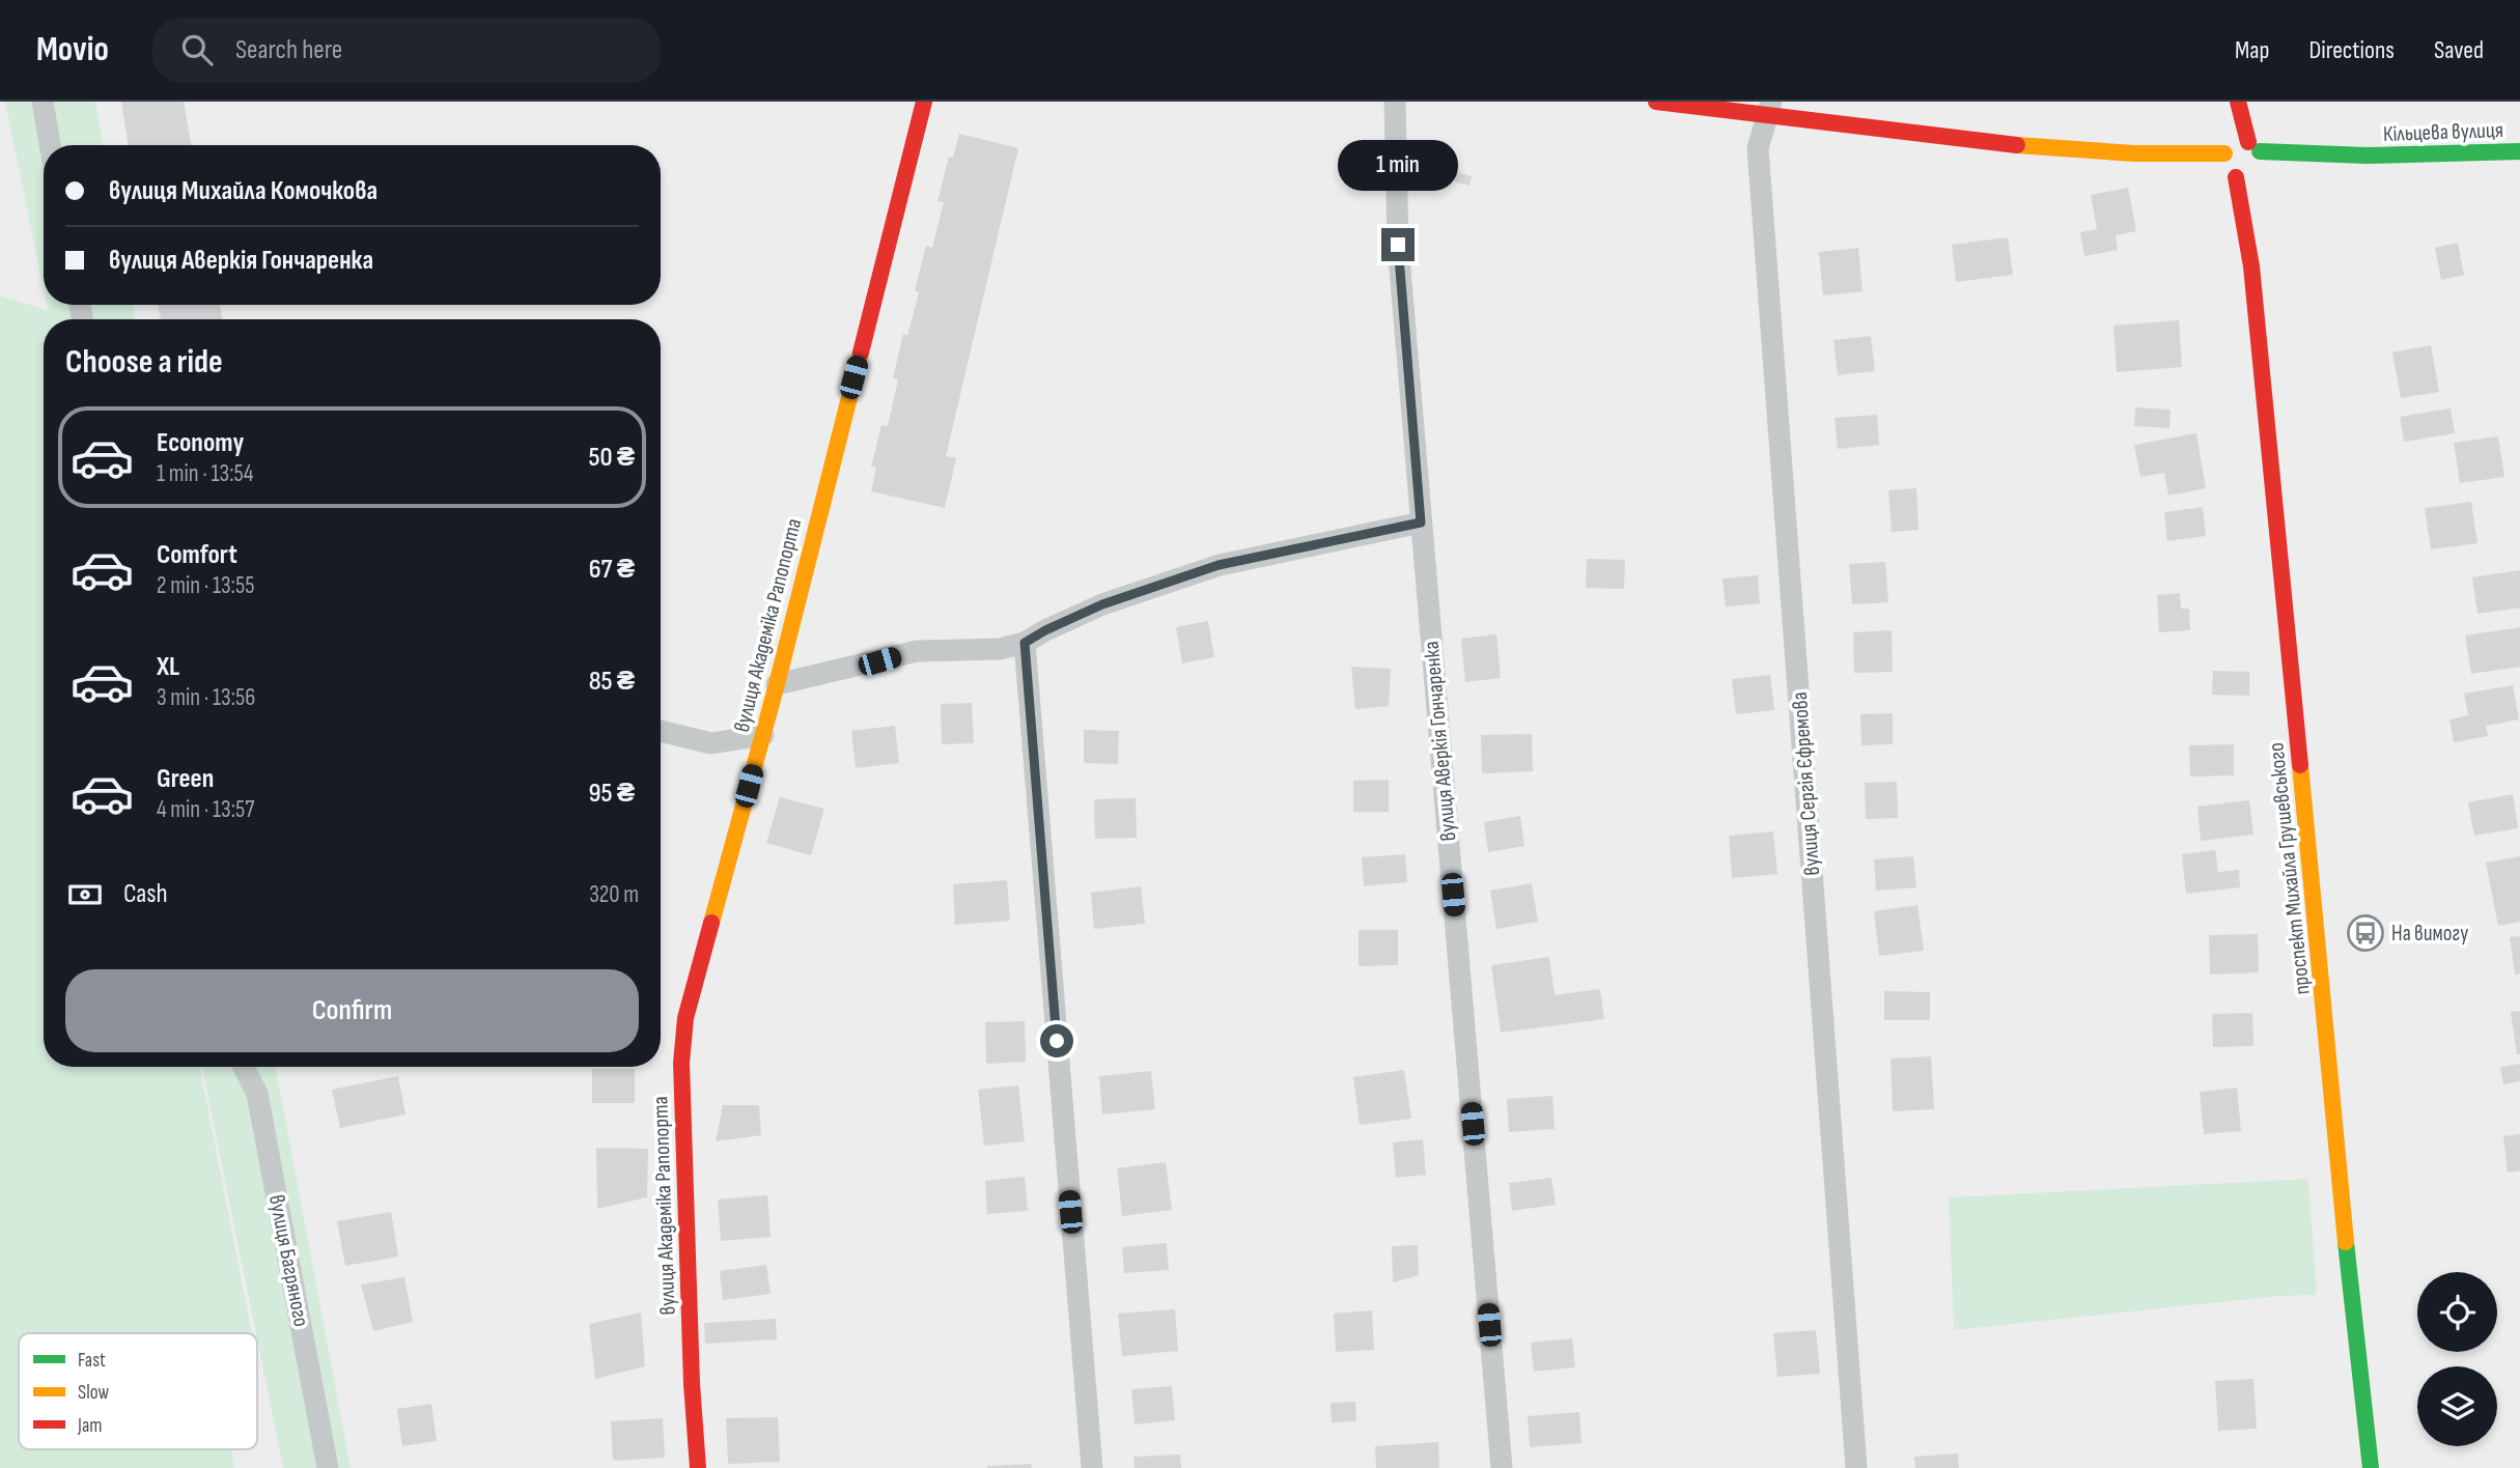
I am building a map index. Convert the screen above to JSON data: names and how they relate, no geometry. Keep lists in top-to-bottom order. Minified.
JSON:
{"streets":{"street":["Кільцева вулиця","вулиця Академіка Рапопорта","вулиця Аверкія Гончаренка","вулиця Сергія Єфремова","проспект Михайла Грушевського","вулиця Багряного"]},"crossings":[["Кільцева вулиця","вулиця Сергія Єфремова"],["Кільцева вулиця","проспект Михайла Грушевського"]],"places":{"bus stop":["На вимогу"]},"legend":["Fast","Slow","Jam"],"page":{"header":"Movio","search":"Search here","nav":["Map","Directions","Saved"],"bubble":"1 min","banner":["вулиця Михайла Комочкова","вулиця Аверкія Гончаренка"],"heading":"Choose a ride","list":[{"name":"Economy","note":"1 min · 13:54","value":"50 ₴"},{"name":"Comfort","note":"2 min · 13:55","value":"67 ₴"},{"name":"XL","note":"3 min · 13:56","value":"85 ₴"},{"name":"Green","note":"4 min · 13:57","value":"95 ₴"}],"pay":["Cash","320 m"],"buttons":"Confirm"}}
